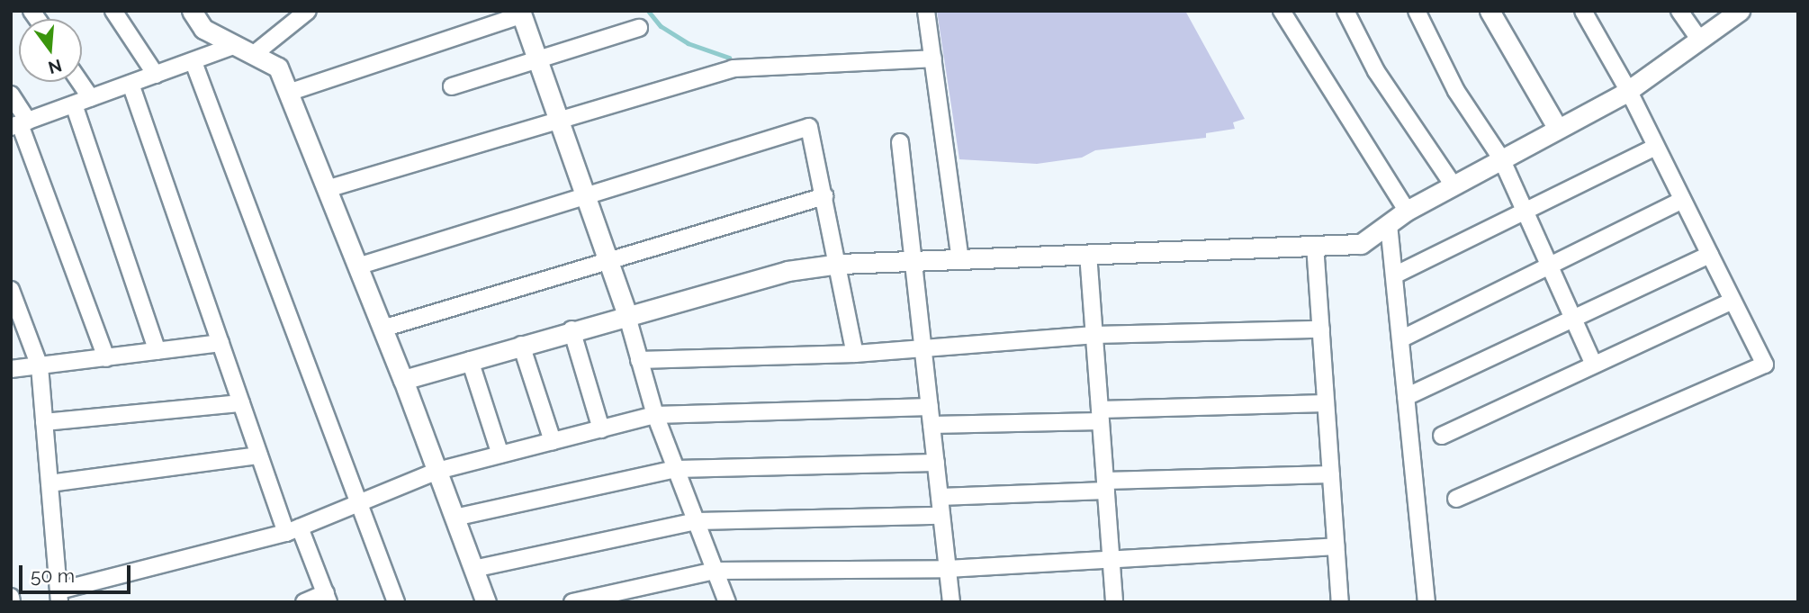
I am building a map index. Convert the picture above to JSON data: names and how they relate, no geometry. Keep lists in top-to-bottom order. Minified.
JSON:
{"scale_bar":"50 m","north":"bottom"}
